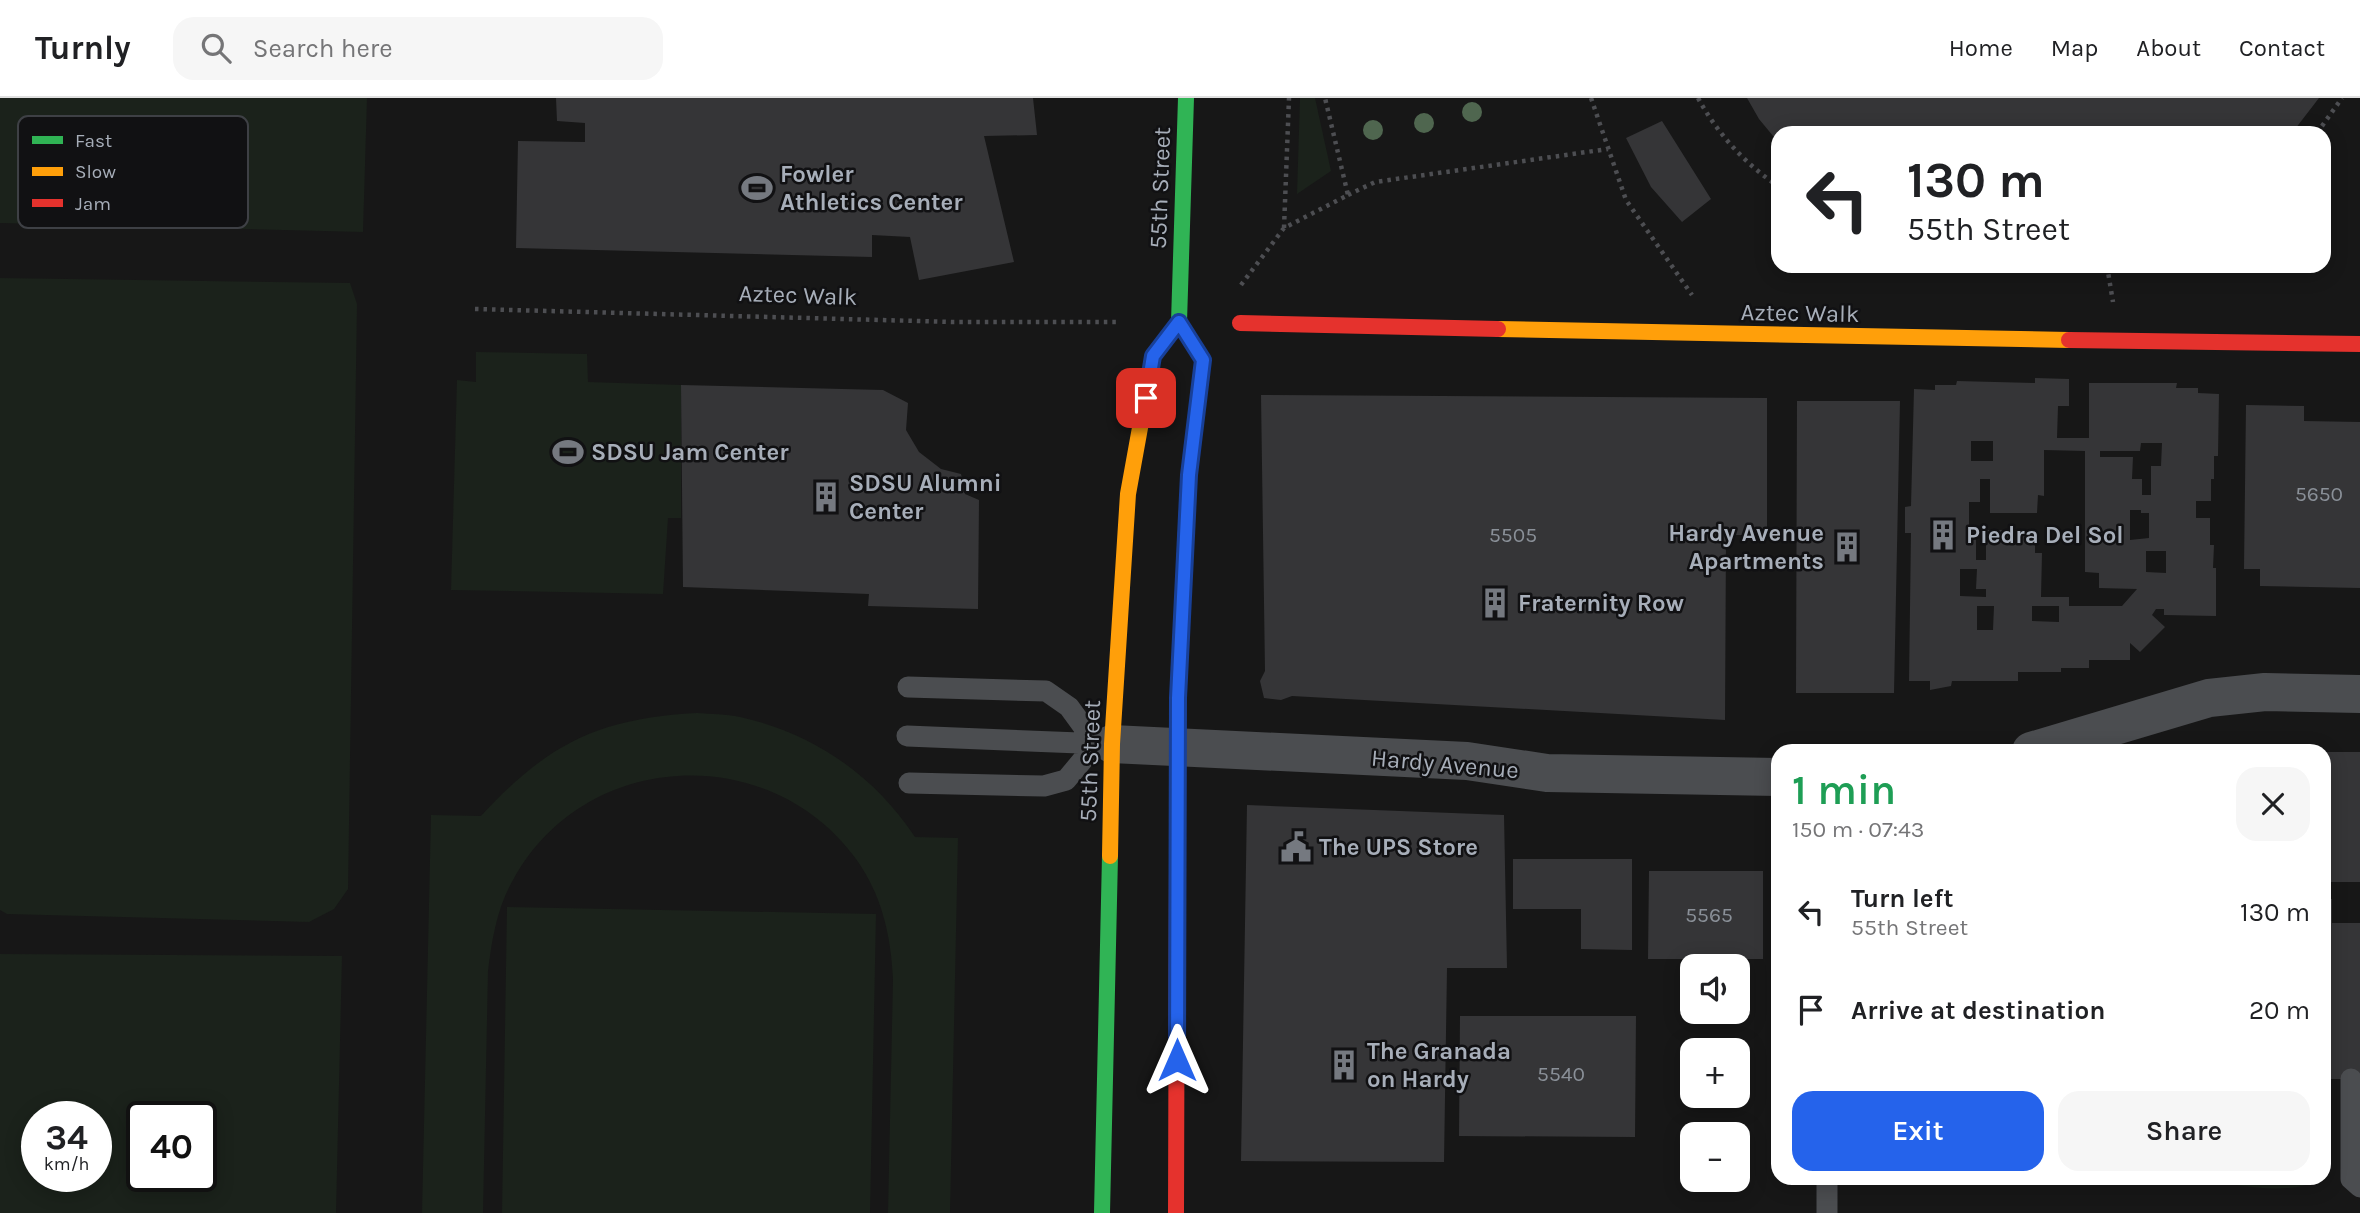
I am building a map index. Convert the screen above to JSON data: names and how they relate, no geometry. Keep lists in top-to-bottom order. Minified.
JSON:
{"streets":{"street":["55th Street","Aztec Walk","Hardy Avenue"]},"crossings":[["55th Street","Hardy Avenue"]],"places":{"sports":["Fowler Athletics Center","SDSU Jam Center"],"building":["SDSU Alumni Center","Piedra Del Sol","Hardy Avenue Apartments","Fraternity Row","The Granada on Hardy"],"public building":["The UPS Store"]},"house_numbers":["5650","5505","5565","5540"],"legend":["Fast","Slow","Jam"],"page":{"header":"Turnly","search":"Search here","nav":["Home","Map","About","Contact"],"turn":["130 m","55th Street"],"heading":["1 min","150 m · 07:43"],"list":[{"name":"Turn left","note":"55th Street","value":"130 m"},{"name":"Arrive at destination","value":"20 m"}],"map_buttons":["+","−"],"buttons":["Exit","Share"],"speed":"34 km/h","limit":"40"}}
